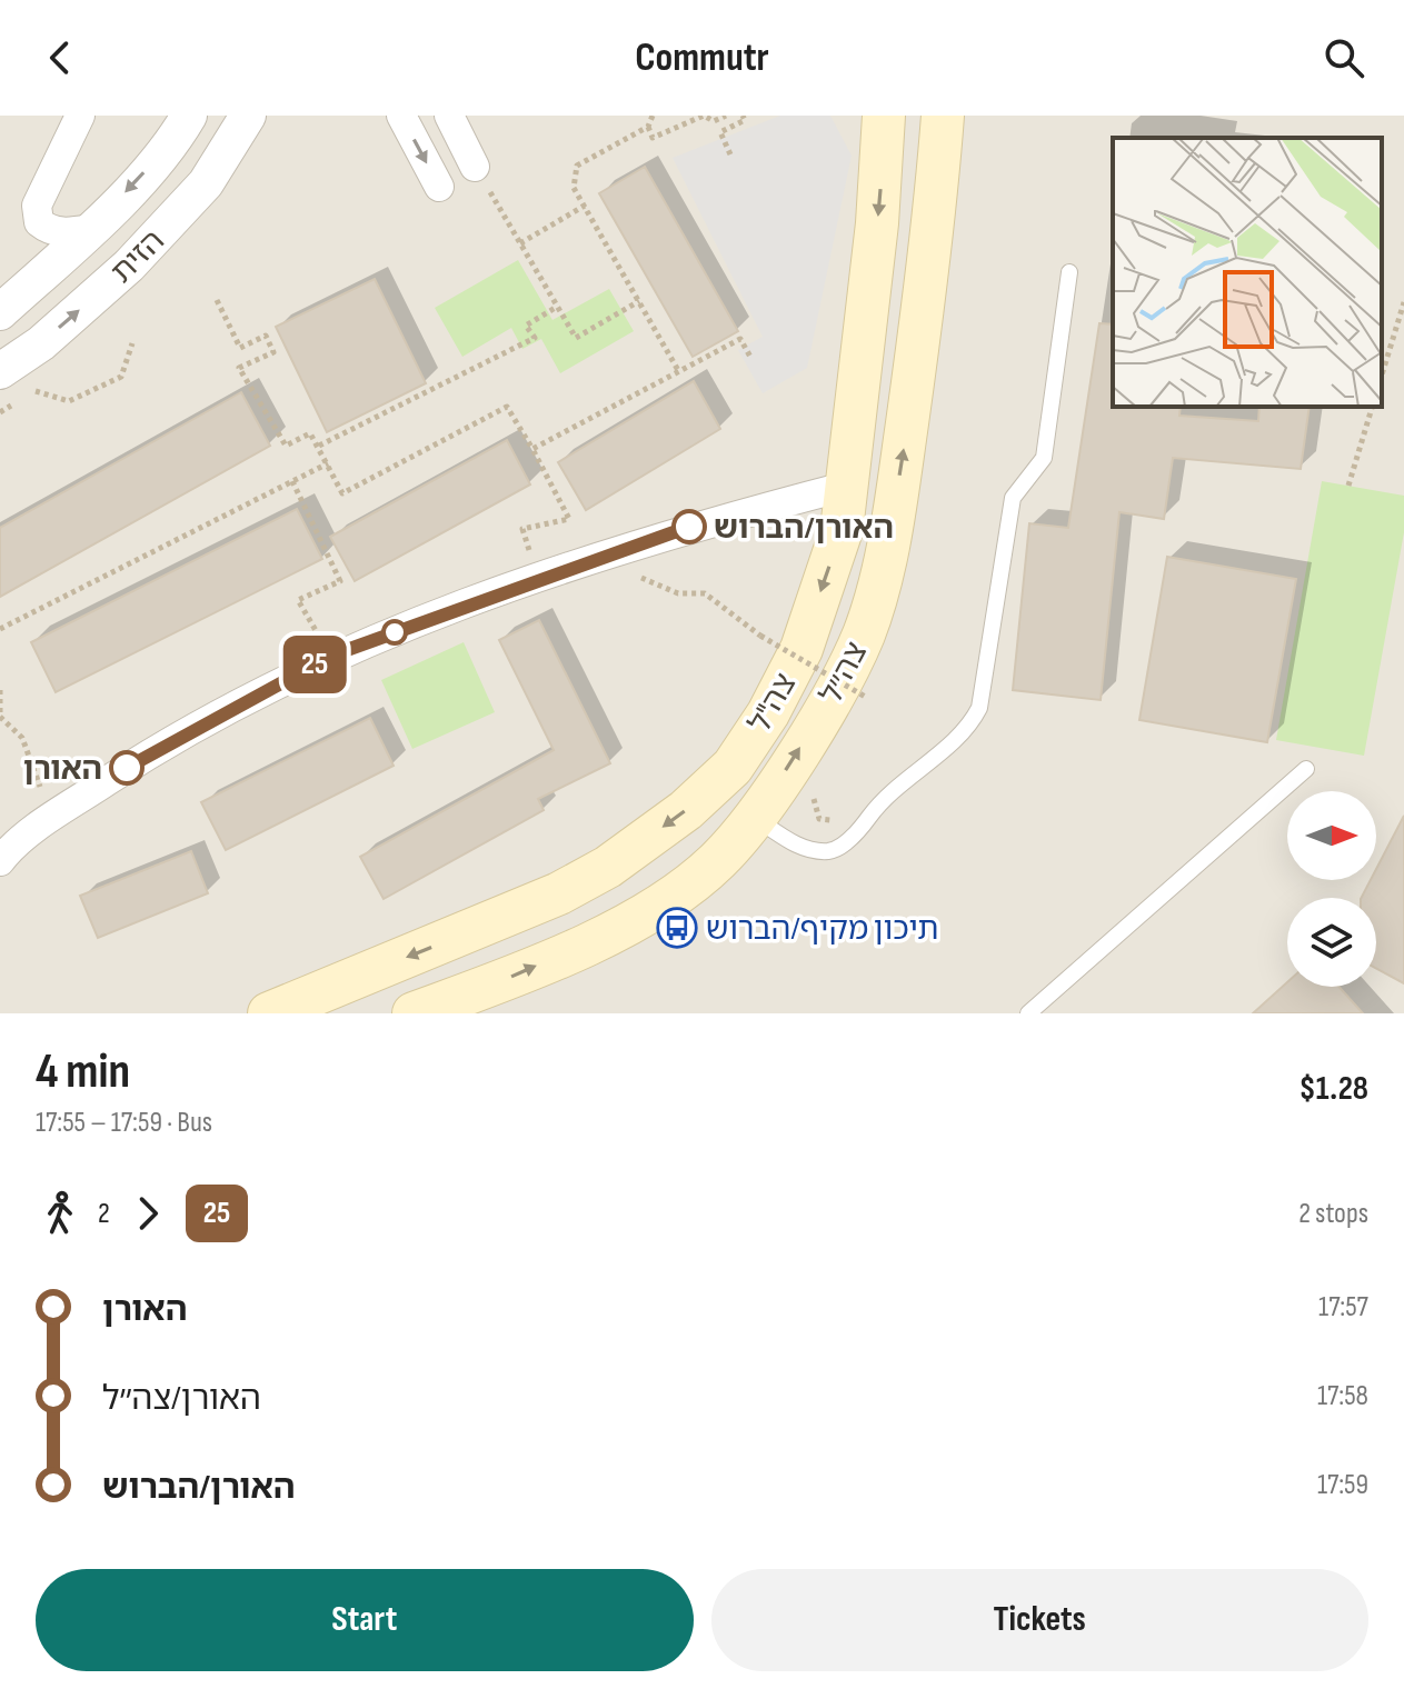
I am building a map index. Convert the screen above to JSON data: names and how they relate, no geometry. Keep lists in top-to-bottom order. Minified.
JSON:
{"streets":{"main road":["צה״ל","צה\"ל"],"street":["הזית"]},"one_way":["צה״ל","צה\"ל"],"places":{"other":["האורן/הברוש","האורן"],"bus stop":["תיכון מקיף/הברוש"]},"lines":["bus line 25"],"north":"right","page":{"header":"Commutr","on_map":"25","heading":["4 min","17:55 – 17:59 · Bus","$1.28"],"legs":["2","25","2 stops"],"list":[{"name":"האורן","value":"17:57"},{"name":"האורן/צה״ל","value":"17:58"},{"name":"האורן/הברוש","value":"17:59"}],"buttons":["Start","Tickets"]}}
